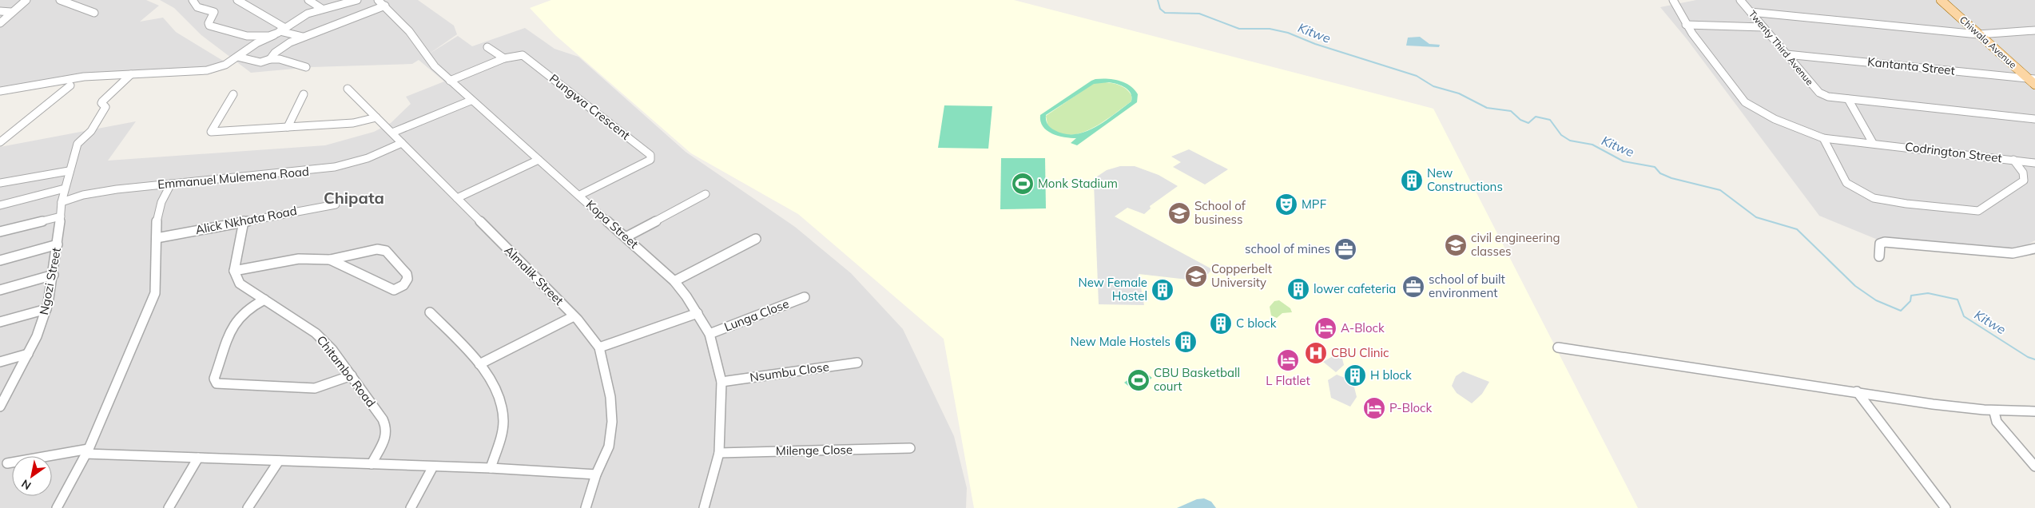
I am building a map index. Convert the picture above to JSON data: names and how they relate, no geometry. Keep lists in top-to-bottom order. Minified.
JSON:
{"streets":{"main road":["Chiwala Avenue"],"street":["Twenty Third Avenue","Kantanta Street","Pungwa Crescent","Codrington Street","Emmanuel Mulemena Road","Alick Nkhata Road","Kopa Street","Almalik Street","Ngozi Street","Lunga Close","Chitambo Road","Nsumbu Close","Milenge Close"]},"crossings":[["Chiwala Avenue","Kantanta Street"],["Twenty Third Avenue","Kantanta Street"],["Pungwa Crescent","Kopa Street"],["Emmanuel Mulemena Road","Almalik Street"],["Emmanuel Mulemena Road","Ngozi Street"],["Kopa Street","Lunga Close"],["Kopa Street","Nsumbu Close"],["Kopa Street","Milenge Close"]],"districts":["Chipata"],"water":["Kitwe"],"places":{"building":["New Constructions","lower cafeteria","New Female Hostel","C block","New Male Hostels","H block"],"sports":["Monk Stadium","CBU Basketball court"],"theatre":["MPF"],"school or university":["School of business","civil engineering classes","Copperbelt University"],"office":["school of mines","school of built environment"],"hotel":["A-Block","L Flatlet","P-Block"],"hospital":["CBU Clinic"]},"north":"bottom left"}
